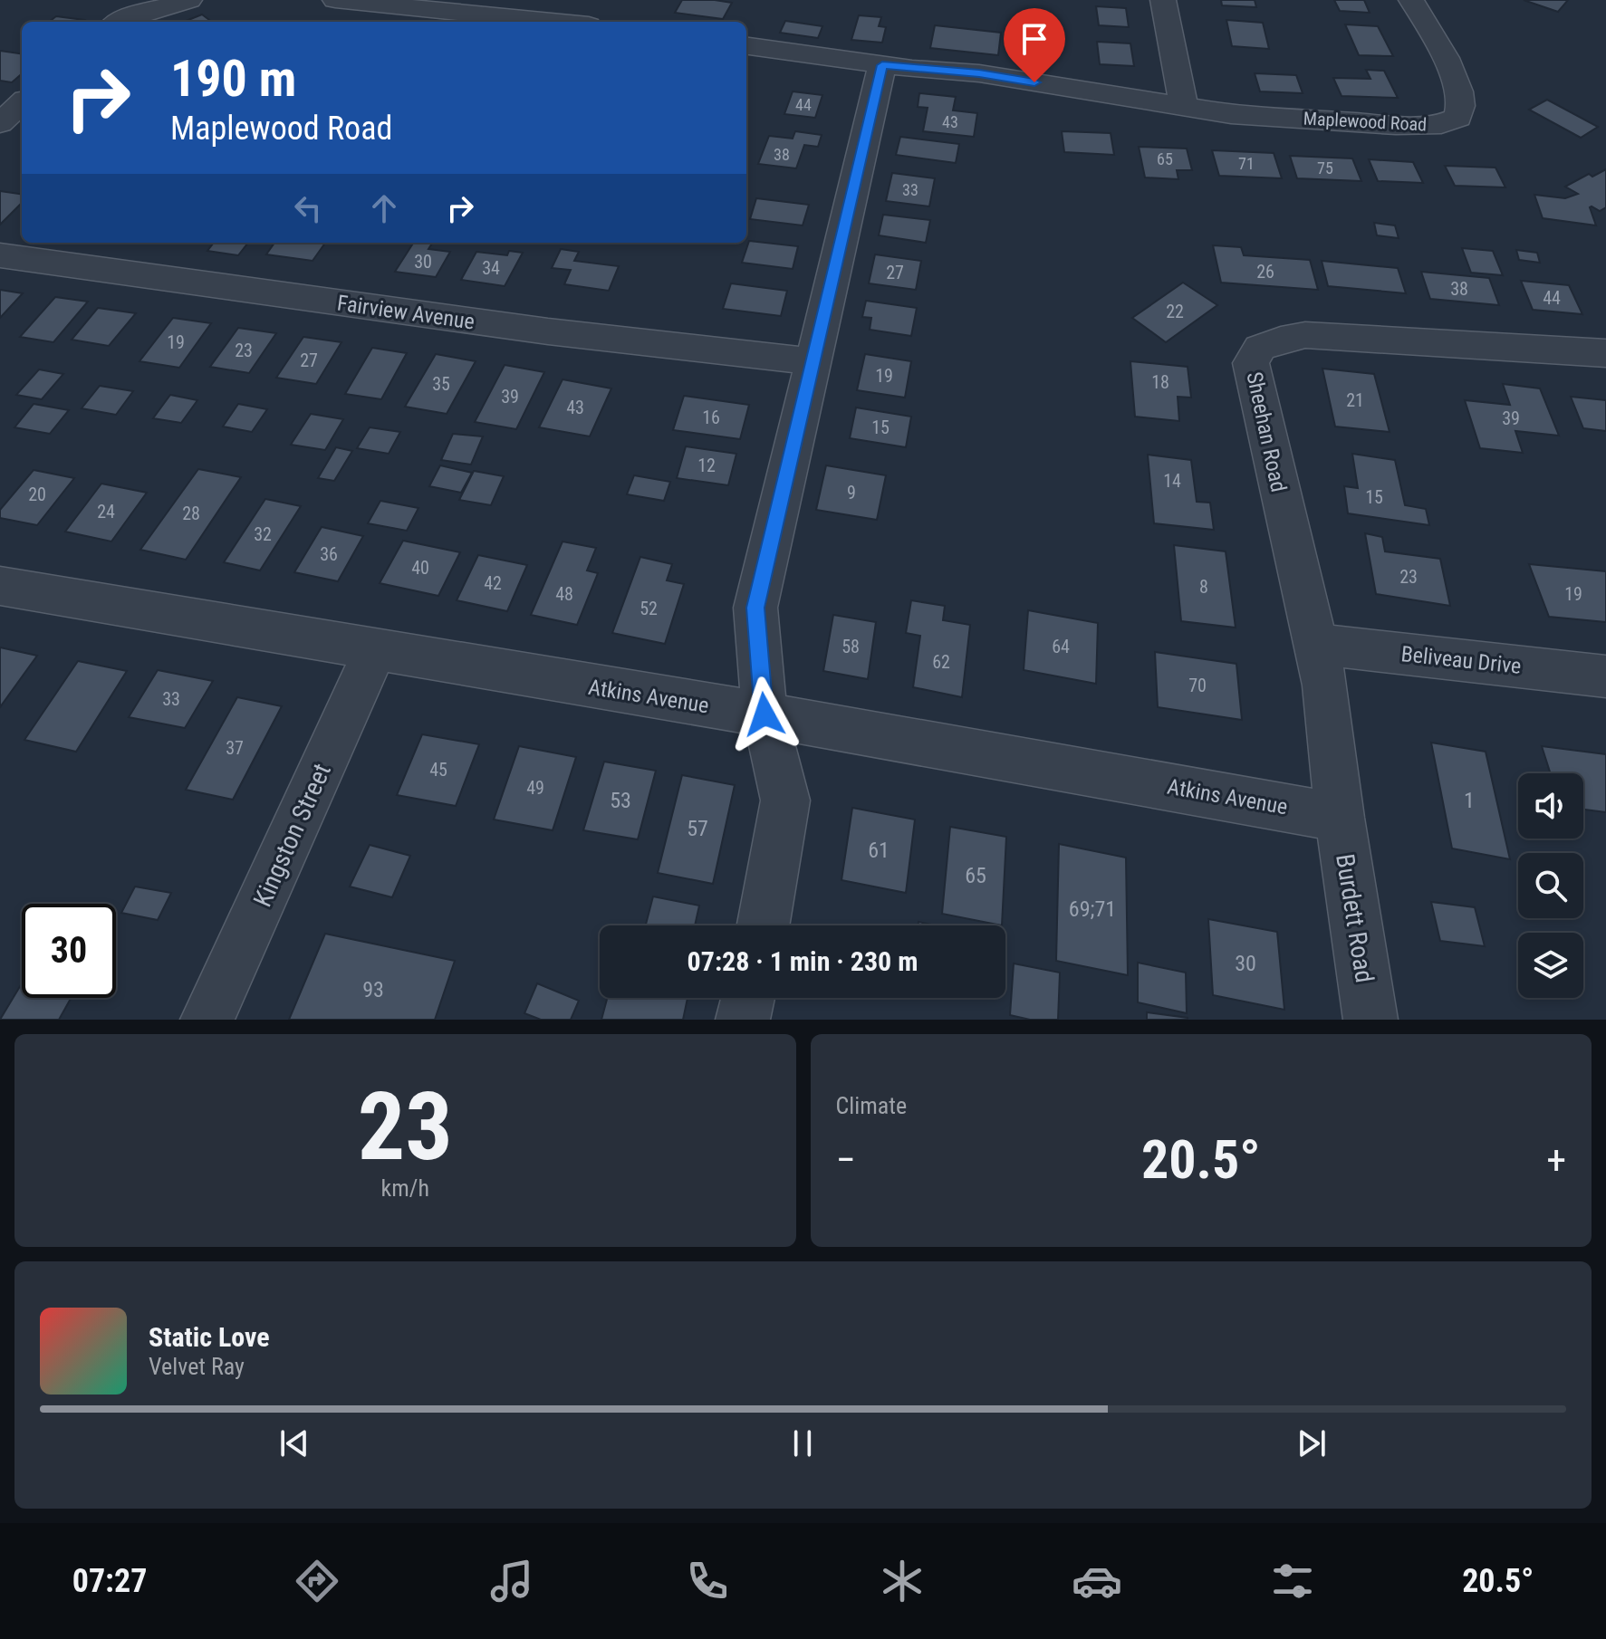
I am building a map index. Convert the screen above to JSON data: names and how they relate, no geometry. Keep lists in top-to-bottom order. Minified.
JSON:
{"streets":{"street":["Maplewood Road","Fairview Avenue","Sheehan Road","Beliveau Drive","Atkins Avenue","Kingston Street","Burdett Road"]},"crossings":[["Sheehan Road","Beliveau Drive"],["Sheehan Road","Atkins Avenue"],["Sheehan Road","Burdett Road"],["Atkins Avenue","Kingston Street"],["Atkins Avenue","Burdett Road"]],"house_numbers":["44","43","38","65","71","75","33","30","34","26","27","38","44","22","19","23","27","19","18","35","39","21","43","16","39","15","12","14","9","20","15","24","28","32","36","40","23","42","8","48","19","52","58","64","62","70","33","37","45","49","53","1","57","61","65","69;71","30","93"],"page":{"turn":["190 m","Maplewood Road"],"limit":"30","trip":"07:28 · 1 min · 230 m","tile":[["23","km/h"],"Climate"],"heat":["−","20.5°","+"],"song":["Static Love","Velvet Ray"],"tabs":["07:27","20.5°"]}}
